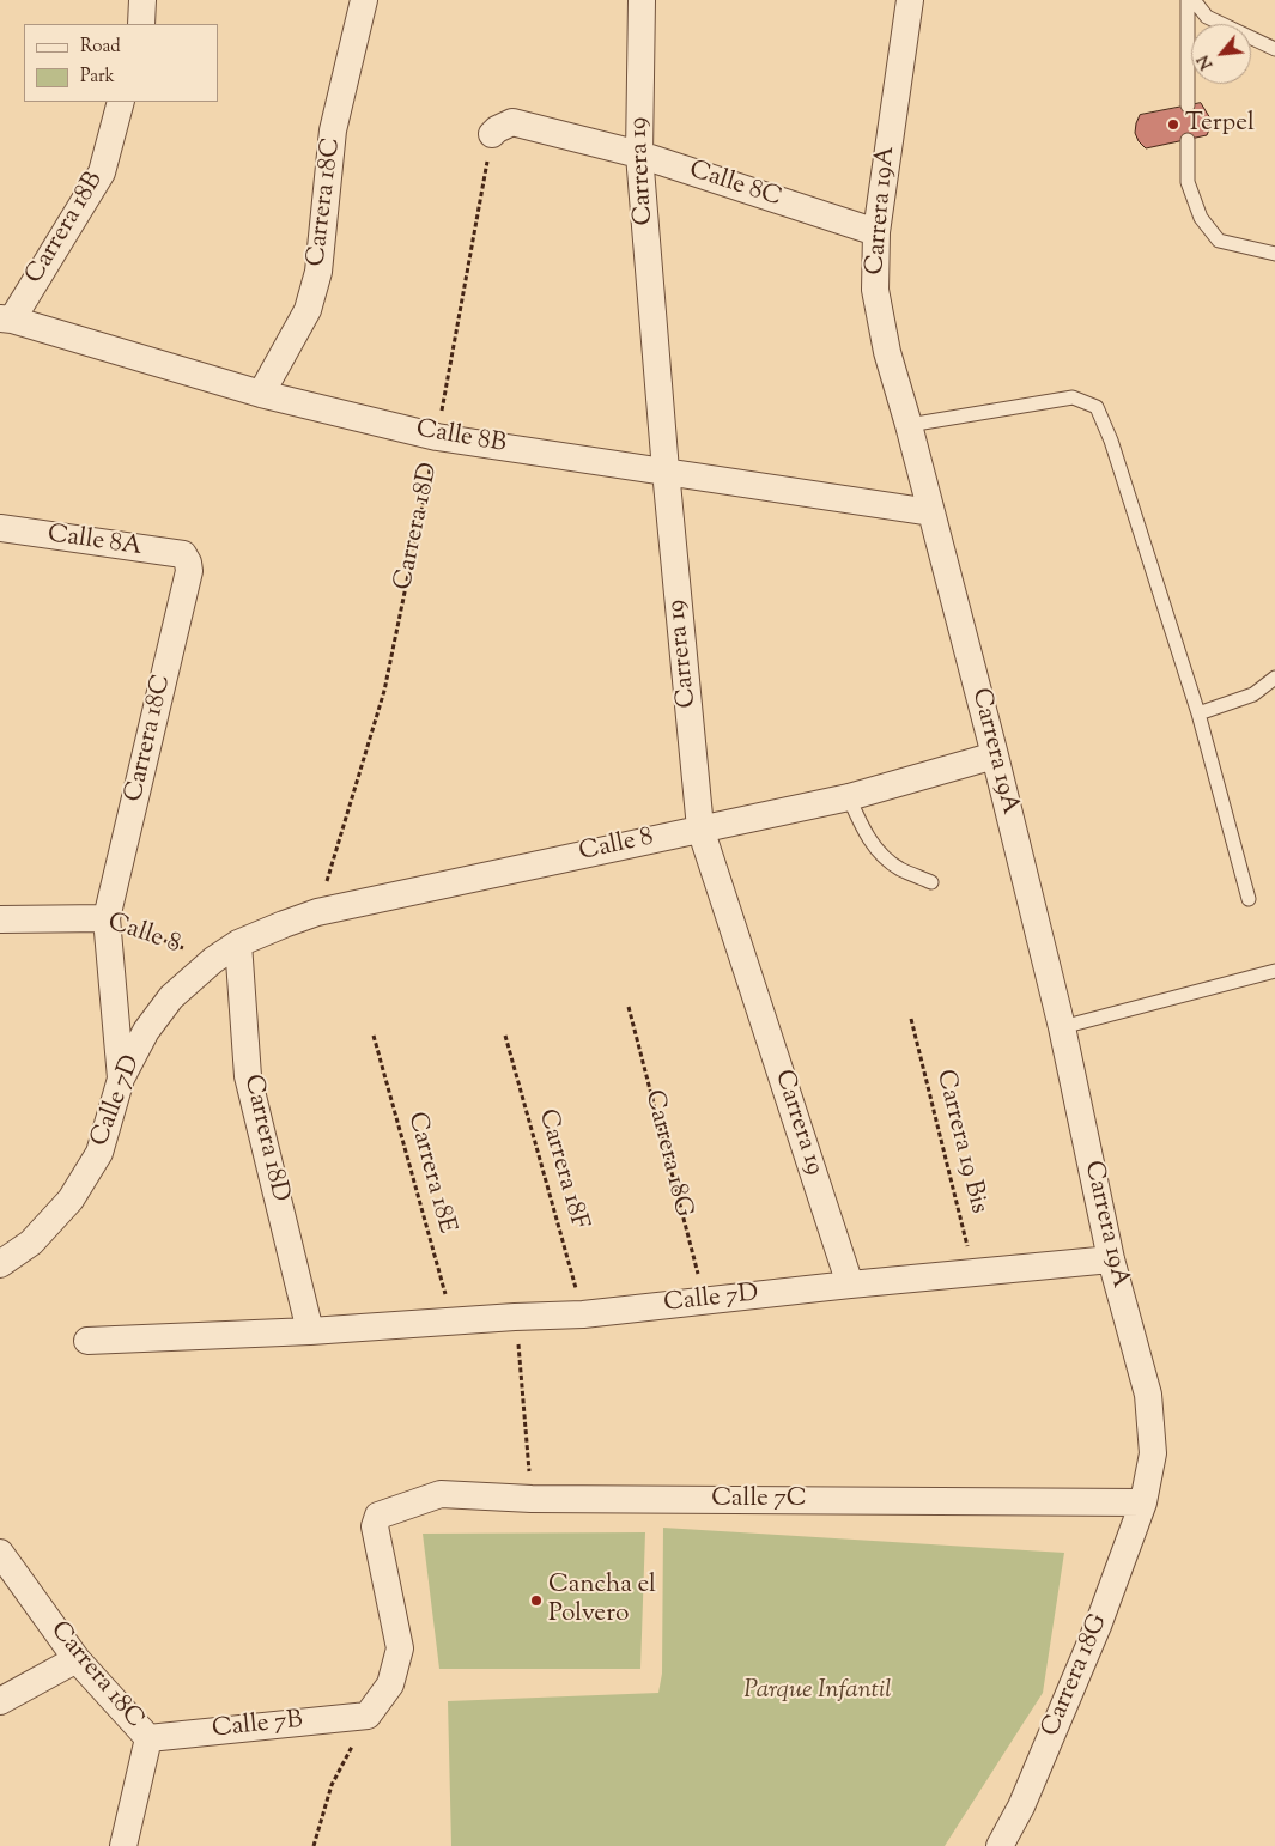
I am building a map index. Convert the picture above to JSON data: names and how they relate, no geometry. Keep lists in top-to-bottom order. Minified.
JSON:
{"streets":{"street":["Carrera 19","Calle 8C","Carrera 18C","Carrera 19A","Carrera 18B","Calle 8B","Carrera 18D","Calle 8A","Calle 8","Calle 7D","Carrera 18G","Calle 7C","Calle 7B"],"path":["Carrera 19 Bis","Carrera 18F","Carrera 18E"]},"crossings":[["Carrera 19","Calle 8C"],["Carrera 19","Calle 8B"],["Carrera 19","Calle 8"],["Carrera 19","Calle 7D"],["Calle 8C","Carrera 19A"],["Calle 8C","Carrera 18D"],["Carrera 18C","Calle 8B"],["Carrera 18C","Calle 8A"],["Carrera 18C","Calle 8"],["Carrera 18C","Calle 7D"],["Carrera 18C","Calle 7B"],["Carrera 19A","Calle 8B"],["Carrera 19A","Calle 8"],["Carrera 19A","Calle 7D"],["Carrera 19A","Carrera 18G"],["Carrera 19A","Calle 7C"],["Carrera 18B","Calle 8B"],["Calle 8B","Carrera 18D"],["Carrera 18D","Calle 8"],["Carrera 18D","Calle 7D"],["Calle 8","Calle 7D"],["Calle 7D","Carrera 19 Bis"],["Calle 7D","Carrera 18G"],["Calle 7D","Carrera 18F"],["Calle 7D","Carrera 18E"],["Carrera 18G","Calle 7C"],["Calle 7C","Calle 7B"]],"parks":["Parque Infantil"],"places":["Terpel","Cancha el Polvero"],"legend":["Road","Park"],"north":"bottom left"}
